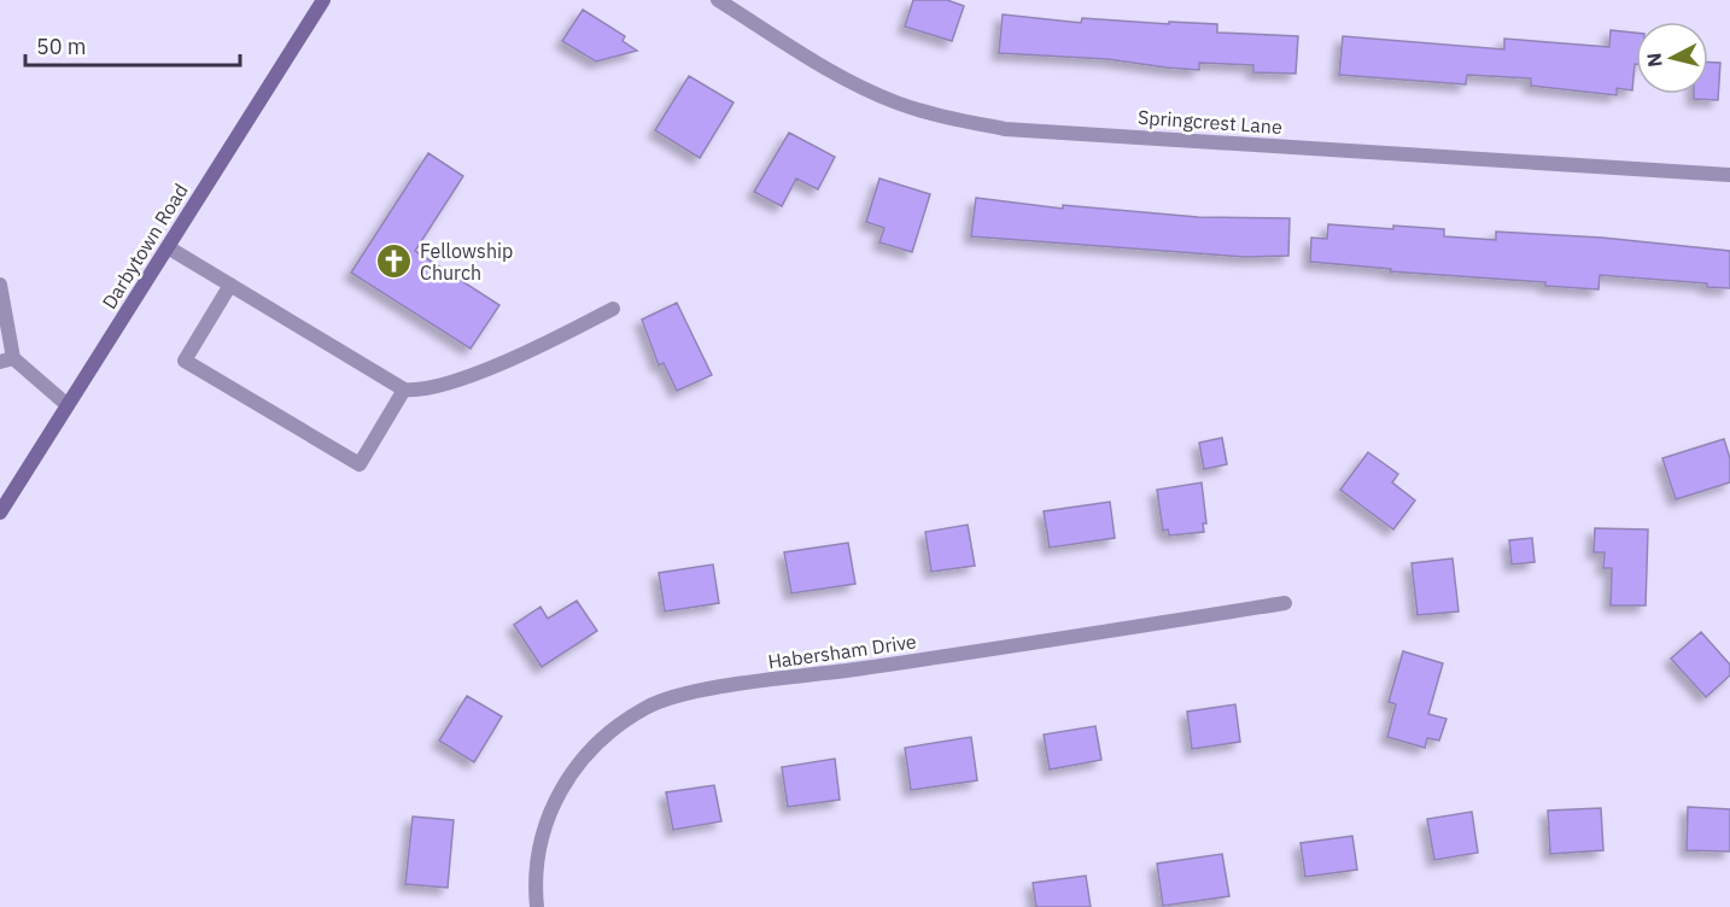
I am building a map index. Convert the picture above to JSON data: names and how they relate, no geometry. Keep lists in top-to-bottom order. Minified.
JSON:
{"streets":{"main road":["Darbytown Road"],"street":["Springcrest Lane","Habersham Drive"]},"places":{"church":["Fellowship Church"]},"scale_bar":"50 m","north":"left"}
